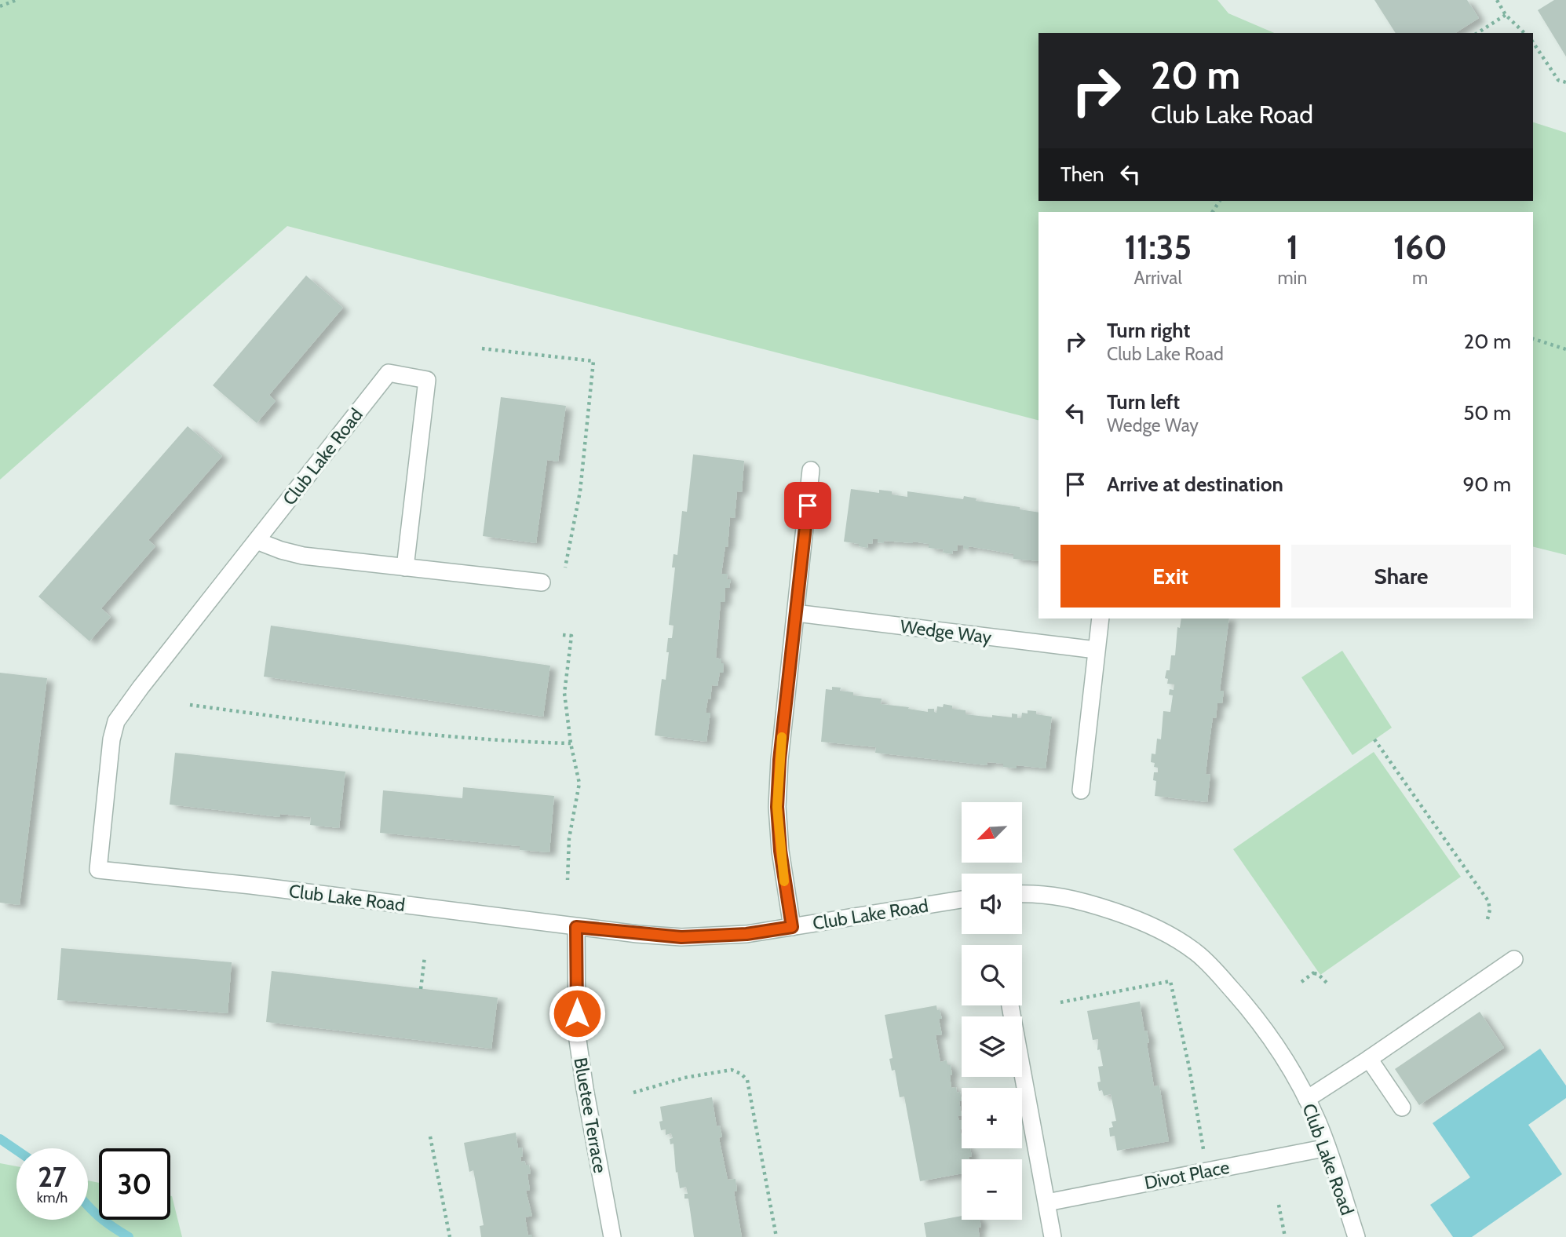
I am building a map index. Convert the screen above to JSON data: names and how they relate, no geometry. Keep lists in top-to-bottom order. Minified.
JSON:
{"streets":{"street":["Club Lake Road","Wedge Way","Bluetee Terrace","Divot Place"]},"crossings":[["Club Lake Road","Bluetee Terrace"],["Club Lake Road","Divot Place"]],"north":"bottom left","page":{"turn":["20 m","Club Lake Road"],"then":"Then","eta":["11:35","Arrival","1","min","160","m"],"list":[{"name":"Turn right","note":"Club Lake Road","value":"20 m"},{"name":"Turn left","note":"Wedge Way","value":"50 m"},{"name":"Arrive at destination","value":"90 m"}],"buttons":["Exit","Share"],"map_buttons":["+","−"],"speed":"27 km/h","limit":"30"}}
